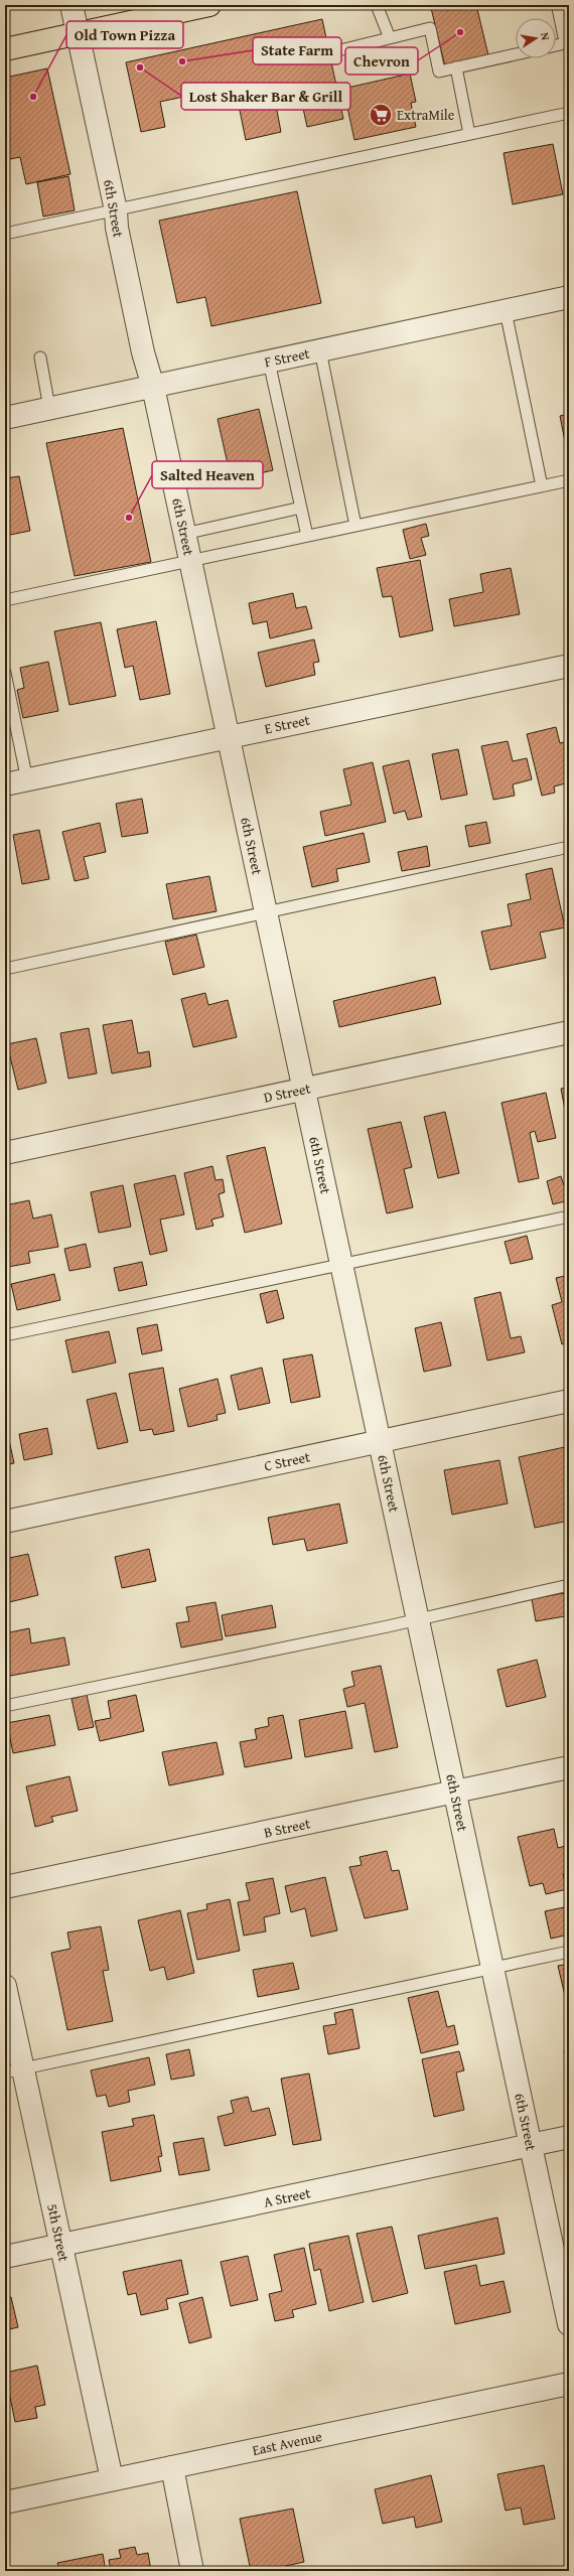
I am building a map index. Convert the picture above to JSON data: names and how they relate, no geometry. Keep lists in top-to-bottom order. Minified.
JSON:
{"streets":{"street":["6th Street","F Street","E Street","D Street","C Street","B Street","A Street","5th Street","East Avenue"]},"crossings":[["6th Street","F Street"],["6th Street","E Street"],["6th Street","D Street"],["6th Street","C Street"],["6th Street","B Street"],["6th Street","A Street"],["A Street","5th Street"],["5th Street","East Avenue"]],"places":{"other":["Chevron","State Farm","Lost Shaker Bar & Grill","Old Town Pizza","Salted Heaven"],"supermarket":["ExtraMile"]},"north":"right"}
